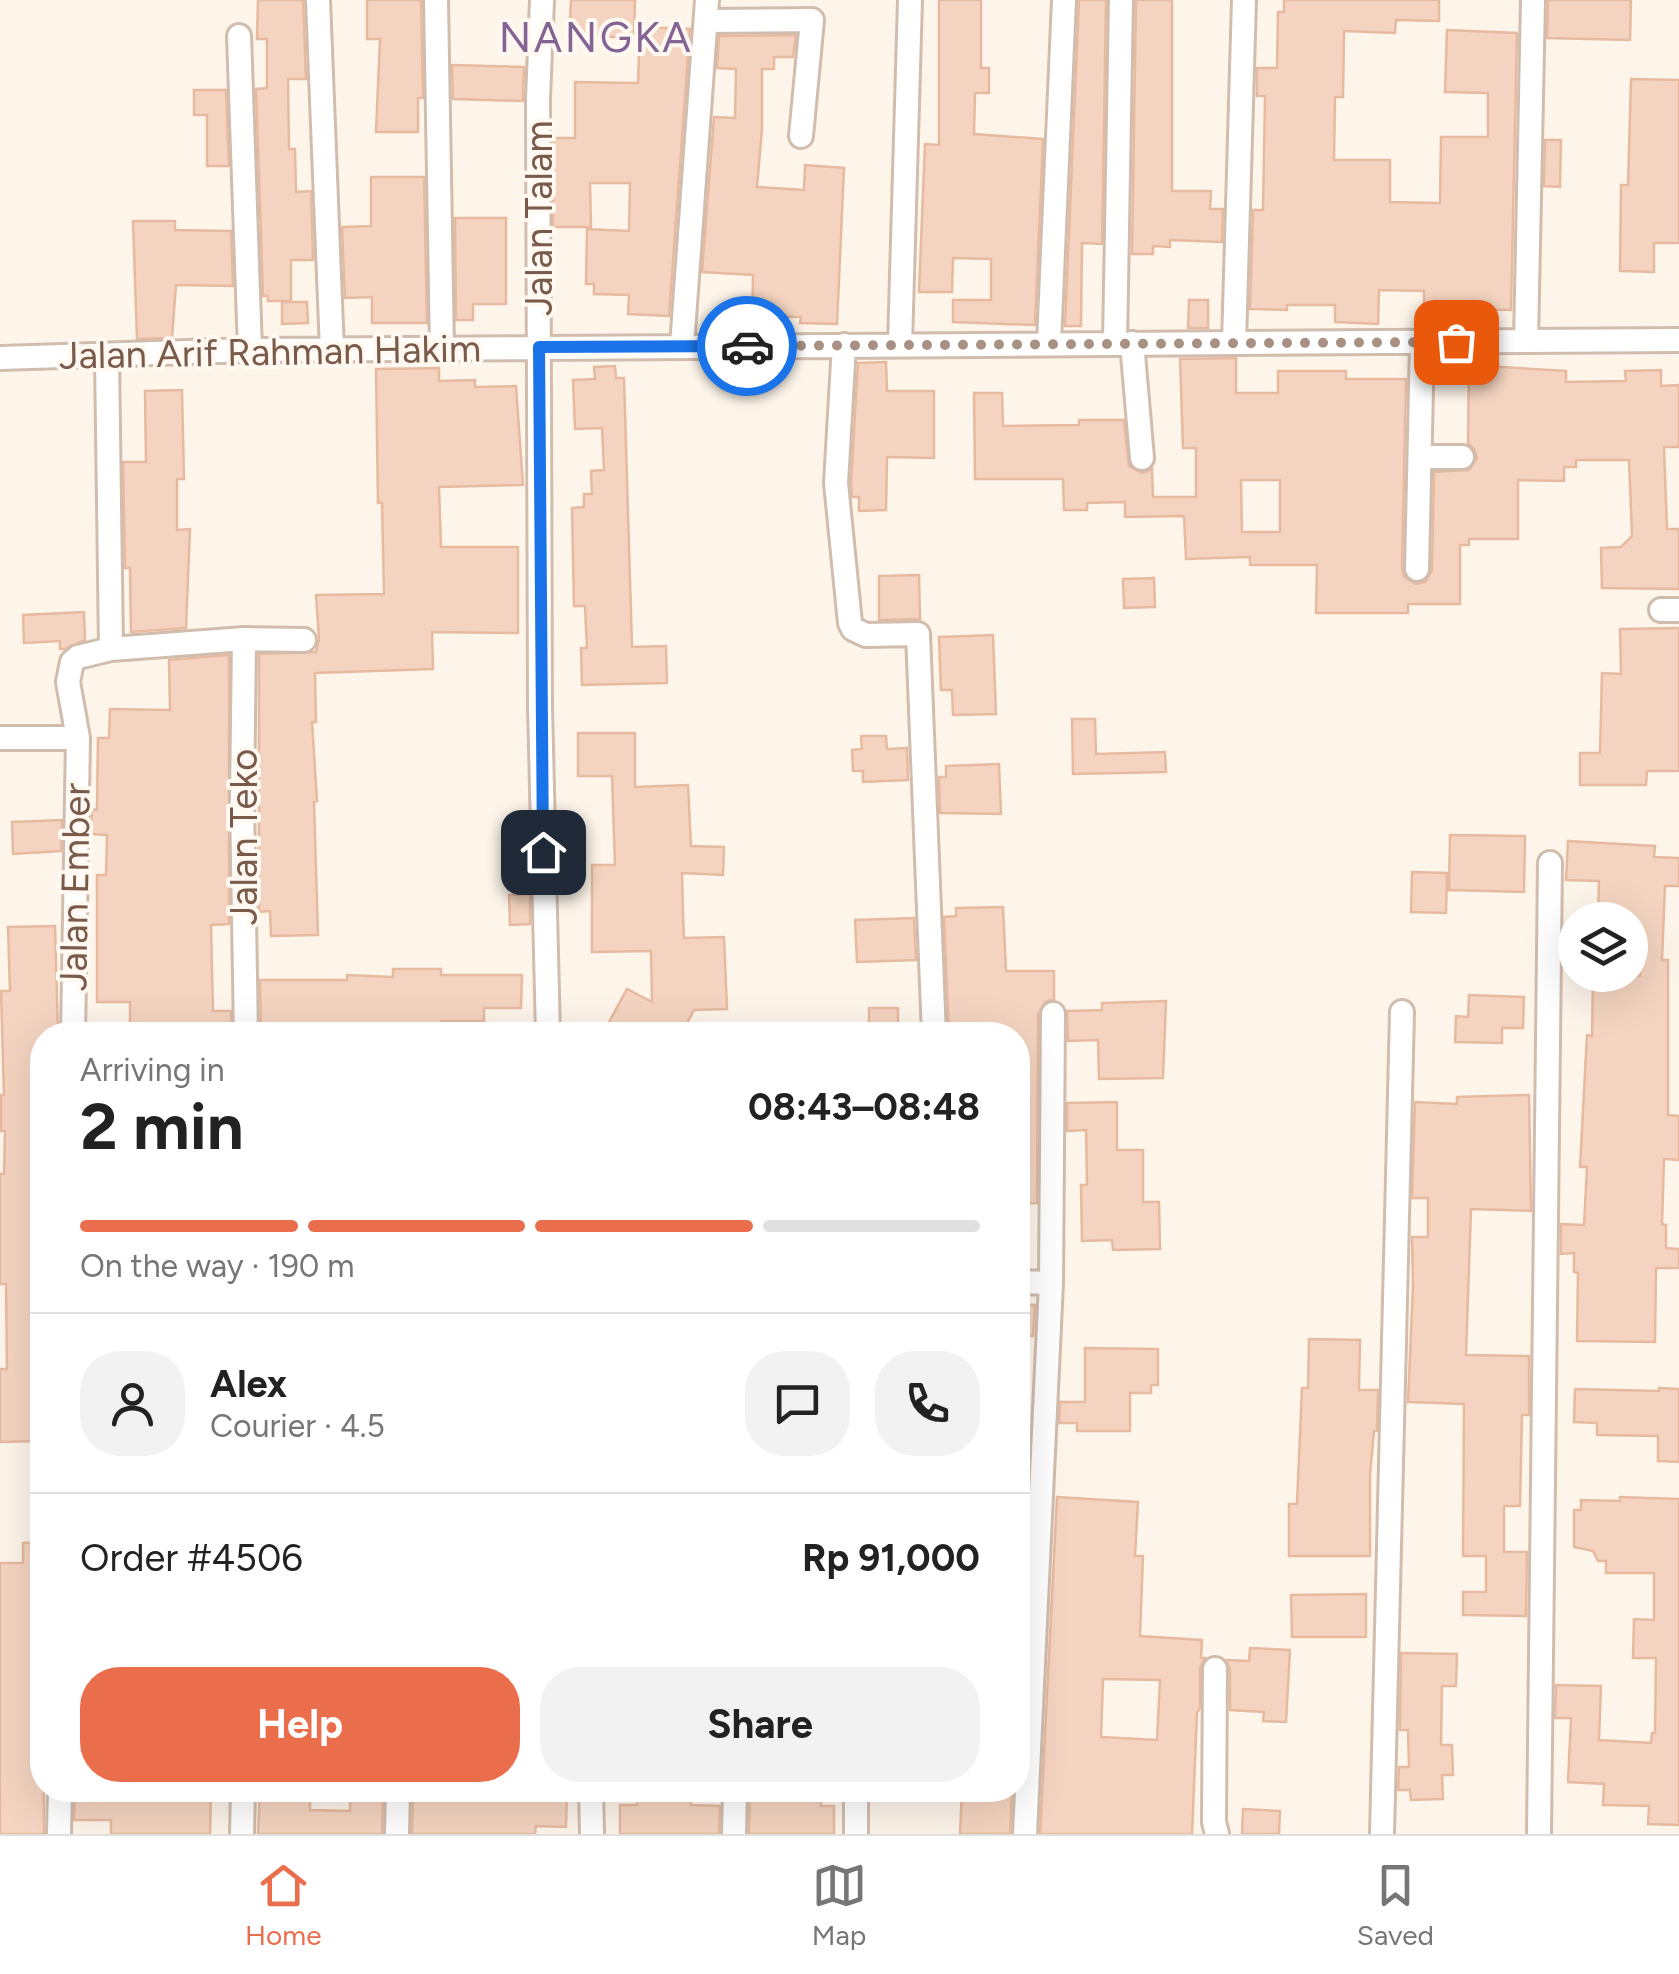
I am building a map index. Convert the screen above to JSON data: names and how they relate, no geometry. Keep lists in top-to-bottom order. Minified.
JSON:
{"streets":{"street":["Jalan Talam","Jalan Arif Rahman Hakim","Jalan Teko","Jalan Ember"]},"crossings":[["Jalan Talam","Jalan Arif Rahman Hakim"]],"districts":["NANGKA"],"page":{"heading":["2 min","Arriving in","08:43–08:48"],"panel":["Alex","Courier · 4.5","Order #4506","Rp 91,000"],"bar":"On the way · 190 m","buttons":["Help","Share"],"tabs":["Home","Map","Saved"]}}
